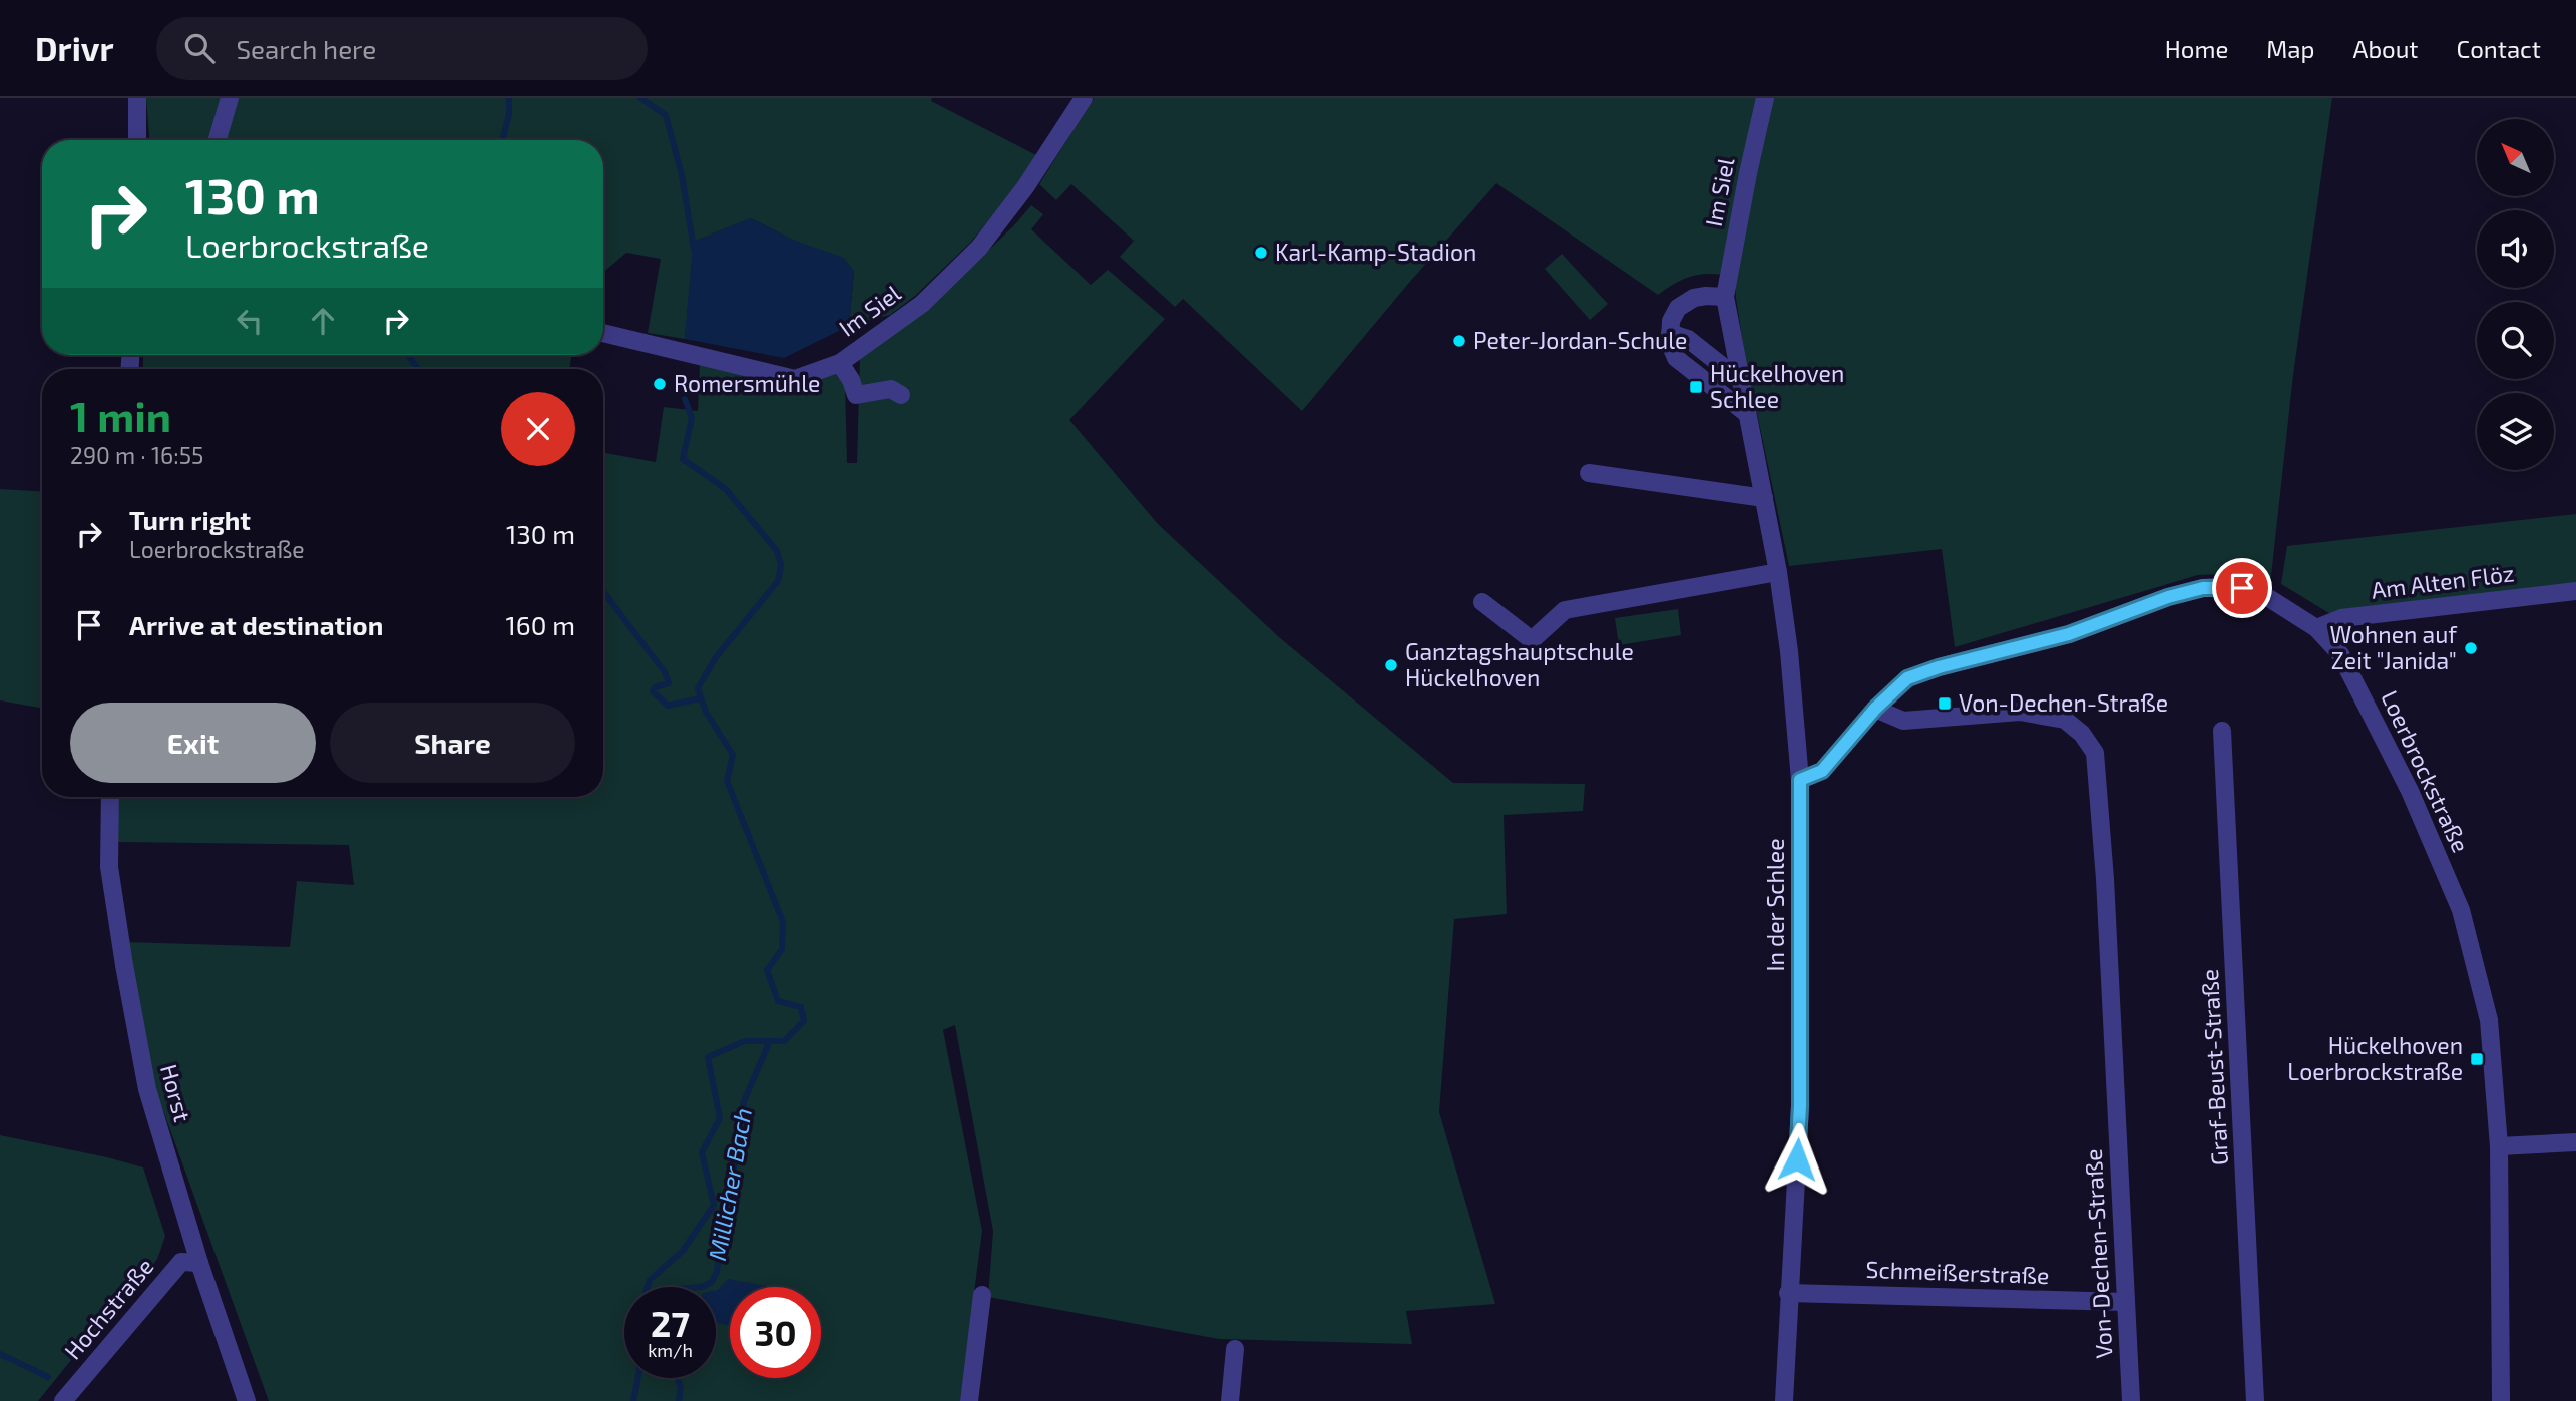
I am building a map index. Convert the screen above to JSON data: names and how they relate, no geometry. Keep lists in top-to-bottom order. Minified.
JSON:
{"streets":{"street":["Im Siel","Am Alten Flöz","Loerbrockstraße","In der Schlee","Graf-Beust-Straße","Horst","Von-Dechen-Straße","Schmeißerstraße","Hochstraße"]},"crossings":[["Im Siel","In der Schlee"],["Am Alten Flöz","Loerbrockstraße"],["Loerbrockstraße","In der Schlee"],["Loerbrockstraße","Von-Dechen-Straße"],["In der Schlee","Schmeißerstraße"],["Horst","Hochstraße"],["Von-Dechen-Straße","Schmeißerstraße"]],"water":["Millicher Bach"],"places":{"other":["Karl-Kamp-Stadion","Peter-Jordan-Schule","Romersmühle","Wohnen auf Zeit \"Janida\"","Ganztagshauptschule Hückelhoven"],"transit":["Hückelhoven Schlee","Von-Dechen-Straße","Hückelhoven Loerbrockstraße"]},"north":"top left","page":{"header":"Drivr","search":"Search here","nav":["Home","Map","About","Contact"],"turn":["130 m","Loerbrockstraße"],"heading":["1 min","290 m · 16:55"],"list":[{"name":"Turn right","note":"Loerbrockstraße","value":"130 m"},{"name":"Arrive at destination","value":"160 m"}],"buttons":["Exit","Share"],"speed":"27 km/h","limit":"30"}}
